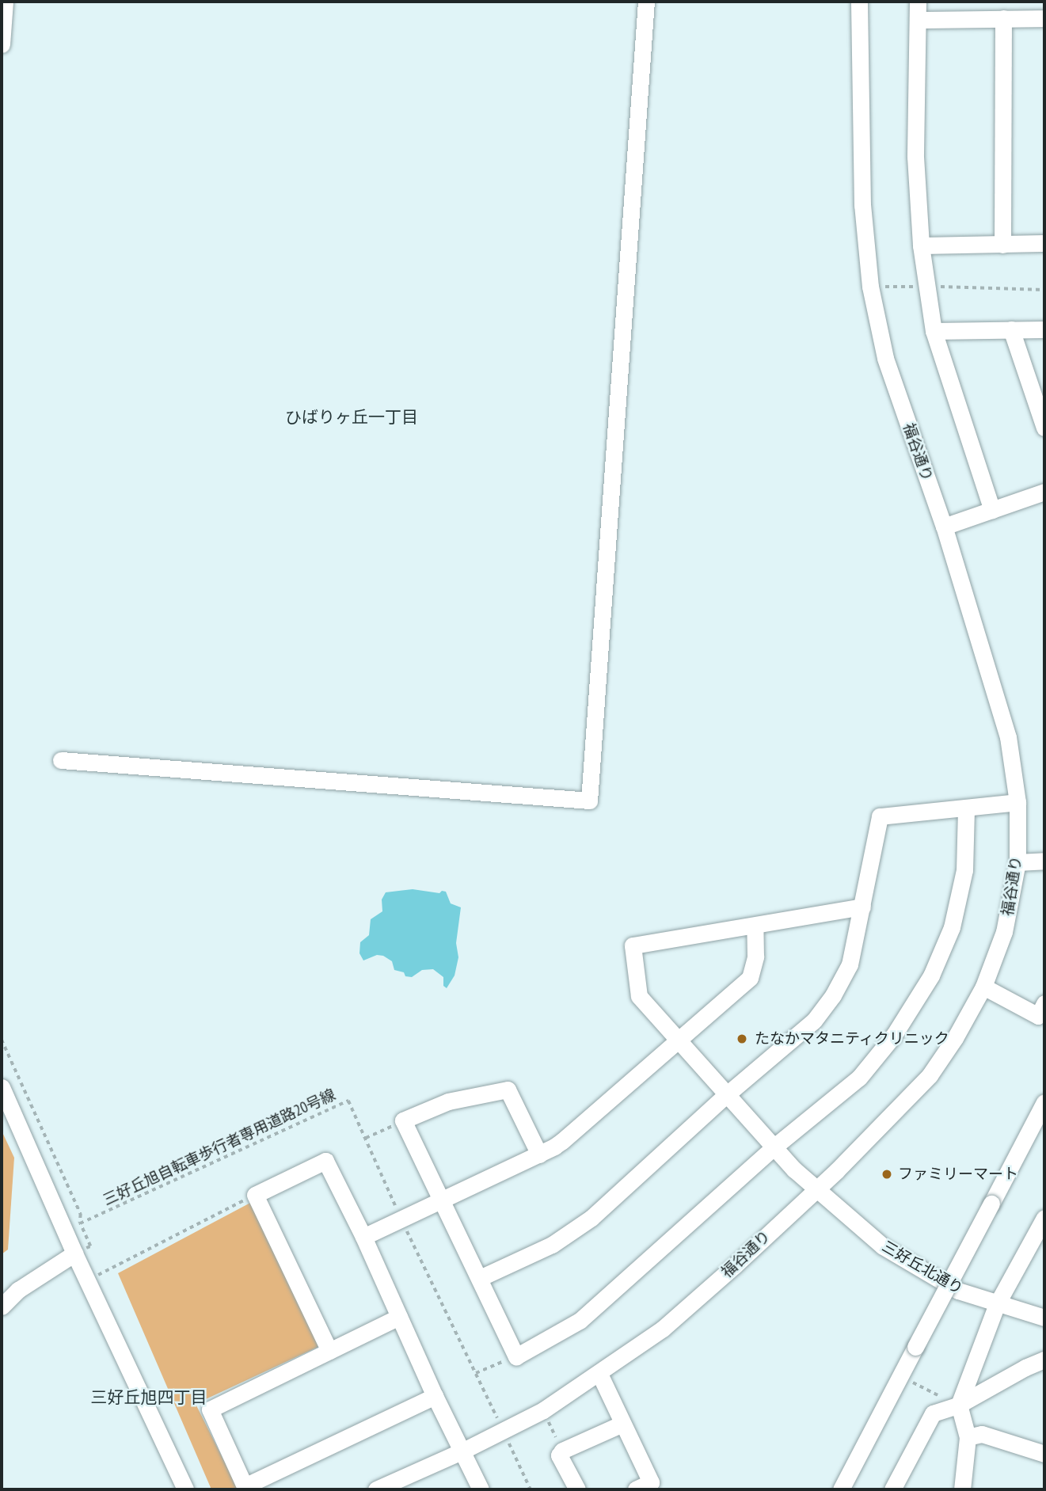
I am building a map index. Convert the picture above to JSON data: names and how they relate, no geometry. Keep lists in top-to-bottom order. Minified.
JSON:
{"streets":{"street":["福谷通り","三好丘北通り"],"path":["三好丘旭自転車歩行者専用道路20号線"]},"crossings":[["福谷通り","三好丘旭自転車歩行者専用道路20号線"],["福谷通り","三好丘北通り"]],"districts":["ひばりヶ丘一丁目","三好丘旭四丁目"],"places":["たなかマタニティクリニック","ファミリーマート"]}
